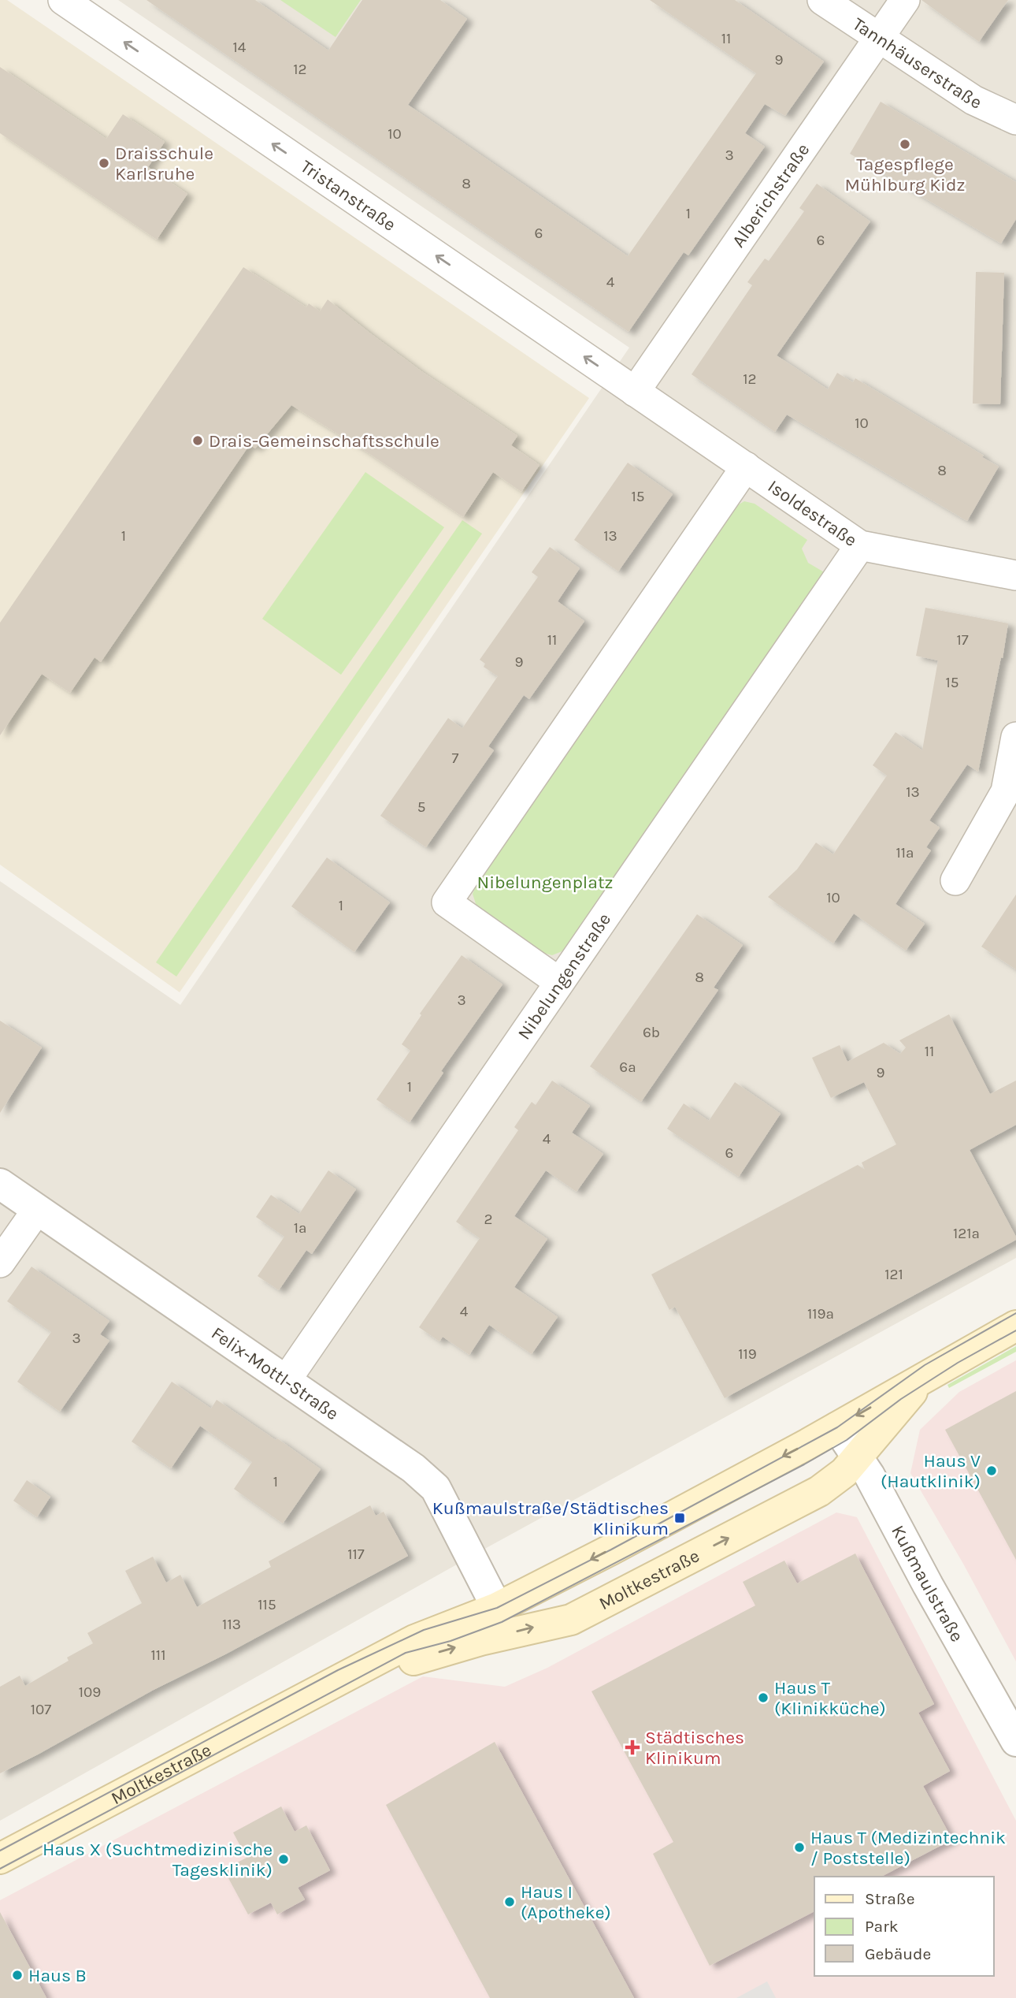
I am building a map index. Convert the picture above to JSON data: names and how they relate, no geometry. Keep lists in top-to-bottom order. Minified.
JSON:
{"streets":{"main road":["Moltkestraße"],"street":["Tannhäuserstraße","Tristanstraße","Alberichstraße","Isoldestraße","Nibelungenstraße","Felix-Mottl-Straße","Kußmaulstraße"]},"crossings":[["Tannhäuserstraße","Alberichstraße"],["Tristanstraße","Alberichstraße"],["Tristanstraße","Isoldestraße"],["Alberichstraße","Isoldestraße"],["Isoldestraße","Nibelungenstraße"],["Nibelungenstraße","Felix-Mottl-Straße"],["Felix-Mottl-Straße","Moltkestraße"],["Moltkestraße","Kußmaulstraße"]],"one_way":["Tristanstraße"],"parks":["Nibelungenplatz"],"places":{"other":["Tagespflege Mühlburg Kidz","Draisschule Karlsruhe","Drais-Gemeinschaftsschule","Haus V (Hautklinik)","Haus T (Klinikküche)","Haus T (Medizintechnik / Poststelle)","Haus X (Suchtmedizinische Tagesklinik)","Haus I (Apotheke)","Haus B"],"transit":["Kußmaulstraße/Städtisches Klinikum"],"health":["Städtisches Klinikum"]},"house_numbers":["11","14","9","12","10","3","8","1","6","6","4","12","10","8","15","1","13","11","17","9","15","7","13","5","11a","10","1","8","3","6b","11","6a","9","1","4","6","2","1a","121a","121","4","119a","3","119","1","117","115","113","111","109","107"],"legend":["Straße","Park","Gebäude"]}
